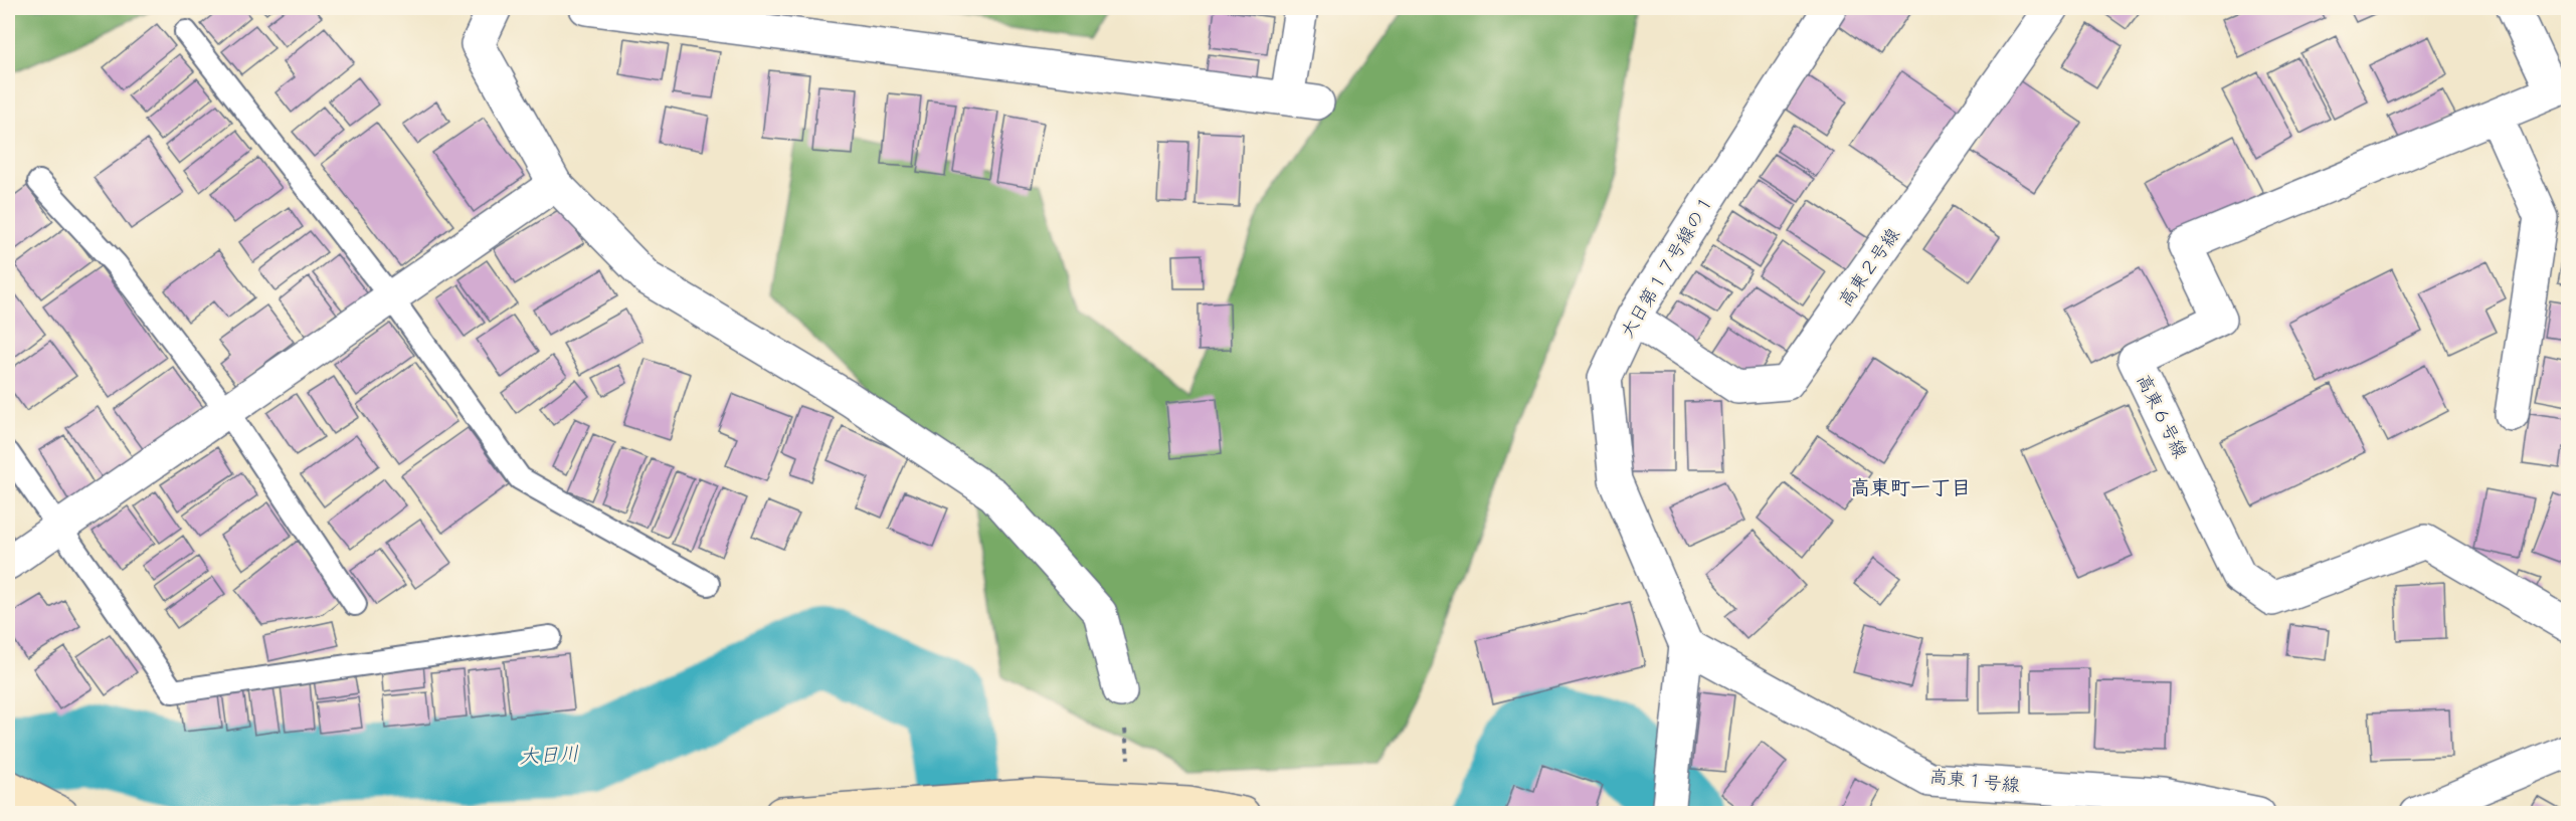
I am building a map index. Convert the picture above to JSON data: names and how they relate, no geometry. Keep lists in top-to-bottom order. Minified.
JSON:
{"streets":{"street":["大日第１７号線の１","高東２号線","高東６号線","高東１号線"]},"crossings":[["大日第１７号線の１","高東２号線"],["大日第１７号線の１","高東１号線"]],"districts":["高東町一丁目"],"water":["大日川"]}
